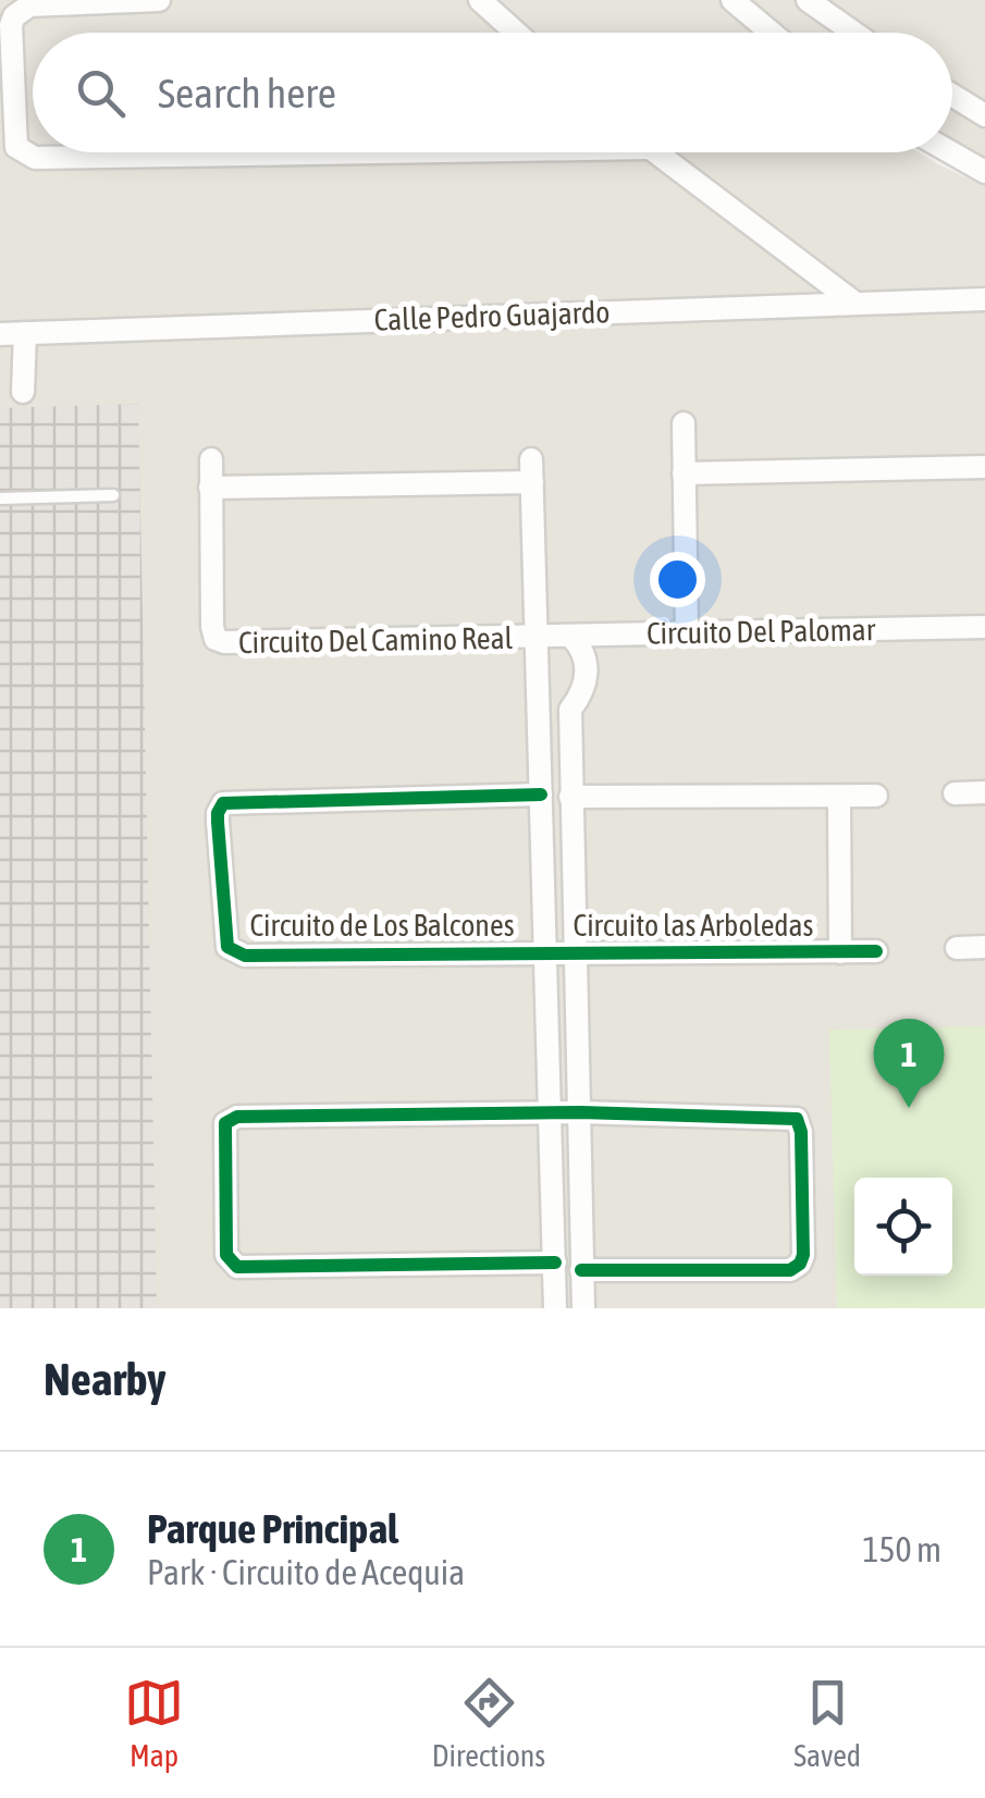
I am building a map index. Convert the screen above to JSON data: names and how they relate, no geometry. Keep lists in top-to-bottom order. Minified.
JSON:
{"streets":{"street":["Calle Pedro Guajardo","Circuito Del Palomar","Circuito Del Camino Real","Circuito de Los Balcones","Circuito las Arboledas"]},"crossings":[["Circuito Del Palomar","Circuito Del Camino Real"],["Circuito de Los Balcones","Circuito las Arboledas"]],"page":{"search":"Search here","pins":"1","heading":"Nearby","list":[{"mark":"1","name":"Parque Principal","note":"Park · Circuito de Acequia","value":"150 m"}],"nav":["Map","Directions","Saved"]}}
